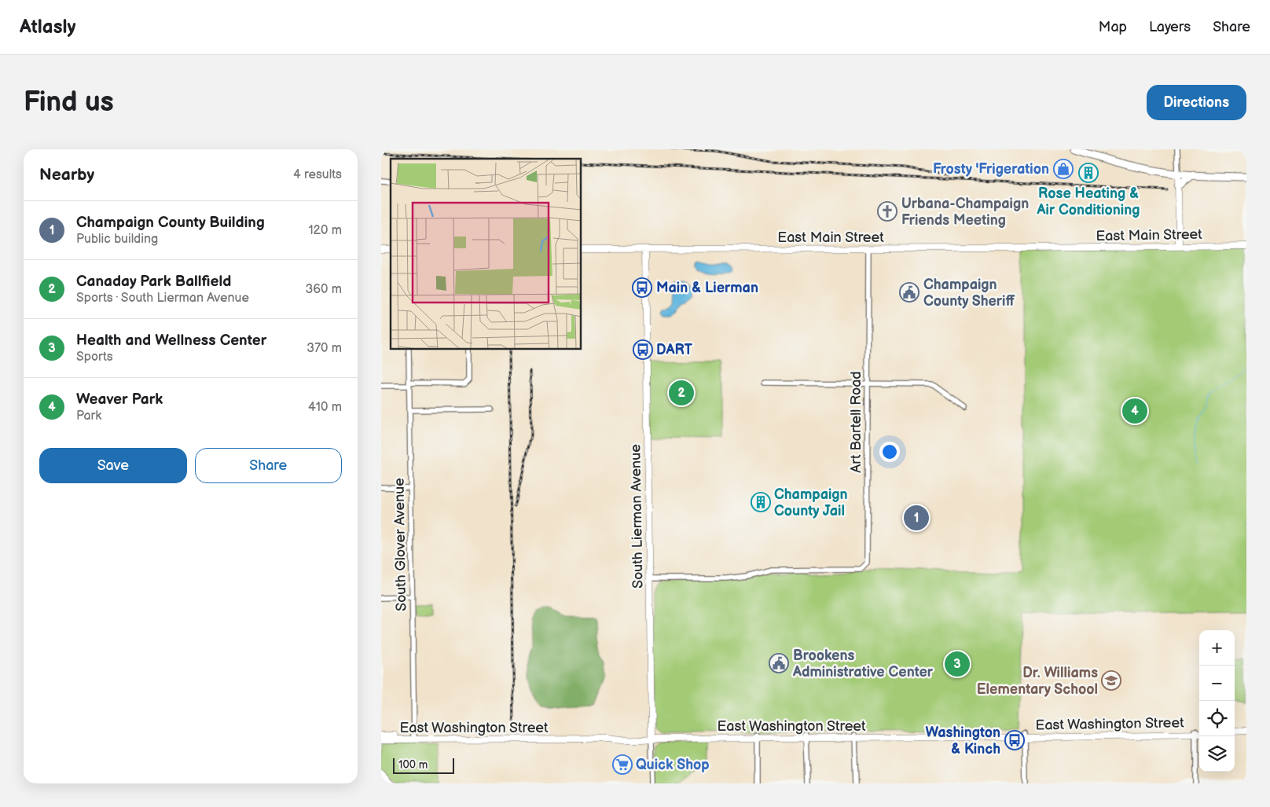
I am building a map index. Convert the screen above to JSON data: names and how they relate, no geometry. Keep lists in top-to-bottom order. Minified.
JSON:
{"streets":{"main road":["East Main Street","South Lierman Avenue","East Washington Street"],"street":["Art Bartell Road","South Glover Avenue"]},"crossings":[["East Main Street","Art Bartell Road"],["East Main Street","South Lierman Avenue"],["Art Bartell Road","South Lierman Avenue"],["South Lierman Avenue","East Washington Street"],["South Glover Avenue","East Washington Street"]],"places":{"shop":["Frosty 'Frigeration"],"building":["Rose Heating & Air Conditioning","Champaign County Jail"],"church":["Urbana-Champaign Friends Meeting"],"bus stop":["Main & Lierman","DART","Washington & Kinch"],"public building":["Champaign County Sheriff","Brookens Administrative Center"],"school or university":["Dr. Williams Elementary School"],"supermarket":["Quick Shop"]},"scale_bar":"100 m","page":{"header":"Atlasly","nav":["Map","Layers","Share"],"buttons":["Directions",["Save","Share"]],"title":"Find us","heading":["Nearby","4 results"],"list":[{"mark":"1","name":"Champaign County Building","note":"Public building","value":"120 m"},{"mark":"2","name":"Canaday Park Ballfield","note":"Sports · South Lierman Avenue","value":"360 m"},{"mark":"3","name":"Health and Wellness Center","note":"Sports","value":"370 m"},{"mark":"4","name":"Weaver Park","note":"Park","value":"410 m"}],"pins":["2","4","1","3"],"map_buttons":["+","−"],"scale":"100 m"}}
